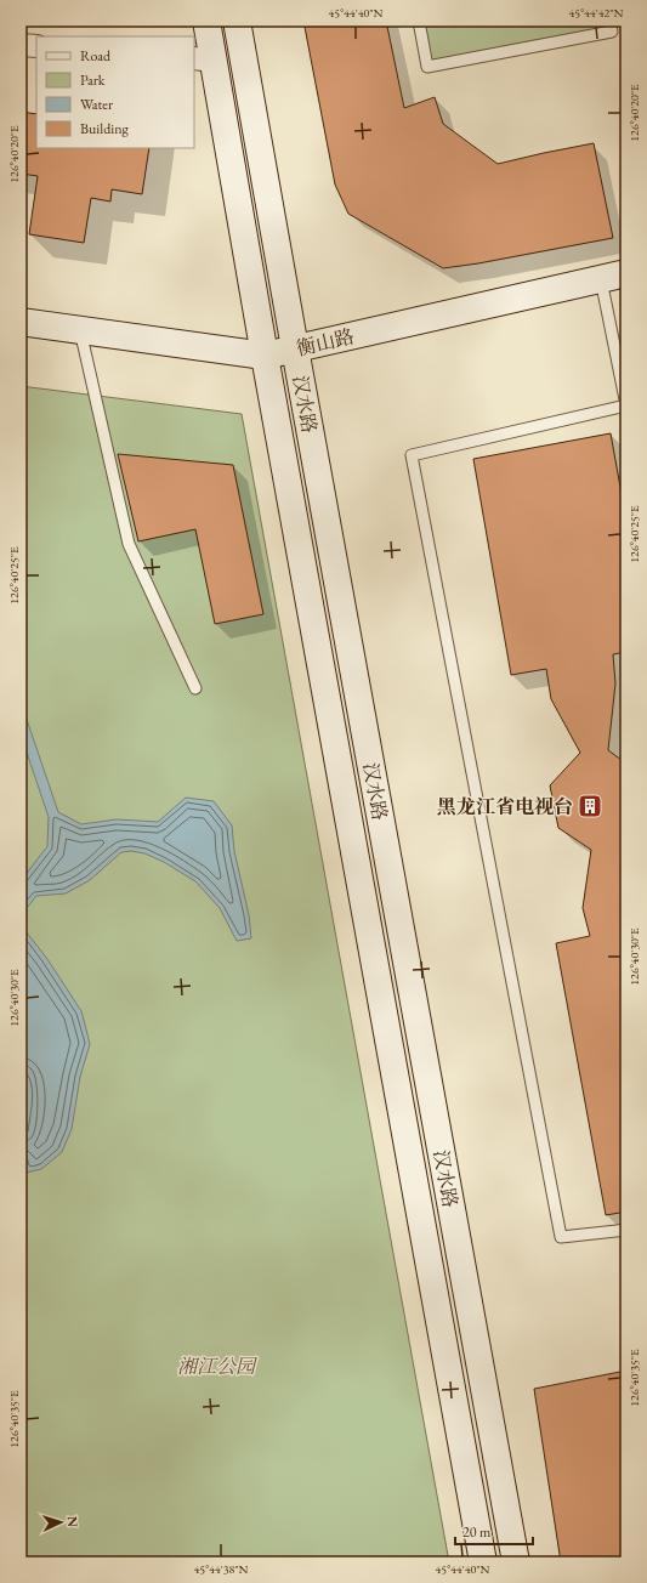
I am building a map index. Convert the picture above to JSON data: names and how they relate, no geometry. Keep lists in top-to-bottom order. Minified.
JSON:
{"streets":{"main road":["衡山路","汉水路"]},"crossings":[["衡山路","汉水路"]],"parks":["湘江公园"],"places":{"building":["黑龙江省电视台"]},"legend":["Road","Park","Water","Building"],"scale_bar":"20 m","north":"right","coordinates":["45°44'40\"N","45°44'42\"N","126°40'20\"E","126°40'25\"E","126°40'30\"E","126°40'35\"E","45°44'38\"N"]}
